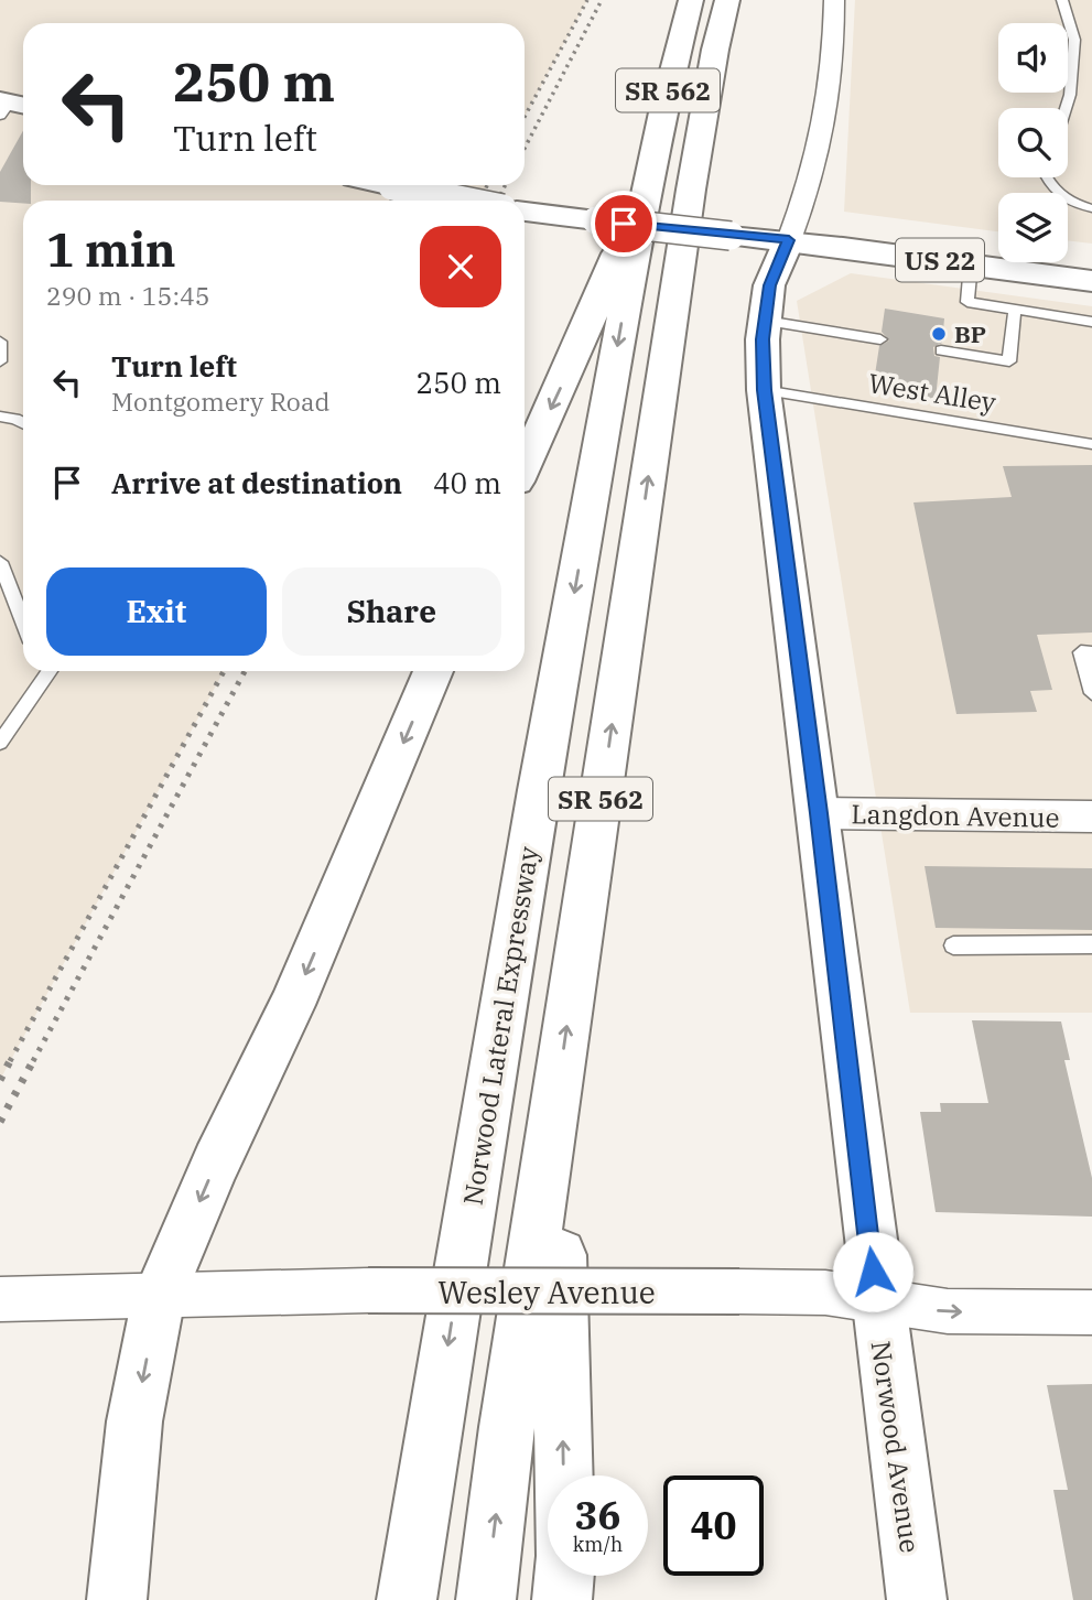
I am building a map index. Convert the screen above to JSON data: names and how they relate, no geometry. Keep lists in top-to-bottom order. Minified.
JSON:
{"streets":{"main road":["SR 562","US 22","Norwood Lateral Expressway","Norwood Avenue"],"street":["Langdon Avenue","Wesley Avenue"],"lane":["West Alley"]},"crossings":[["US 22","Norwood Avenue"],["West Alley","Norwood Avenue"],["Langdon Avenue","Norwood Avenue"],["Wesley Avenue","Norwood Avenue"]],"places":["BP"],"page":{"turn":["250 m","Turn left"],"heading":["1 min","290 m · 15:45"],"list":[{"name":"Turn left","note":"Montgomery Road","value":"250 m"},{"name":"Arrive at destination","value":"40 m"}],"buttons":["Exit","Share"],"speed":"36 km/h","limit":"40"}}
